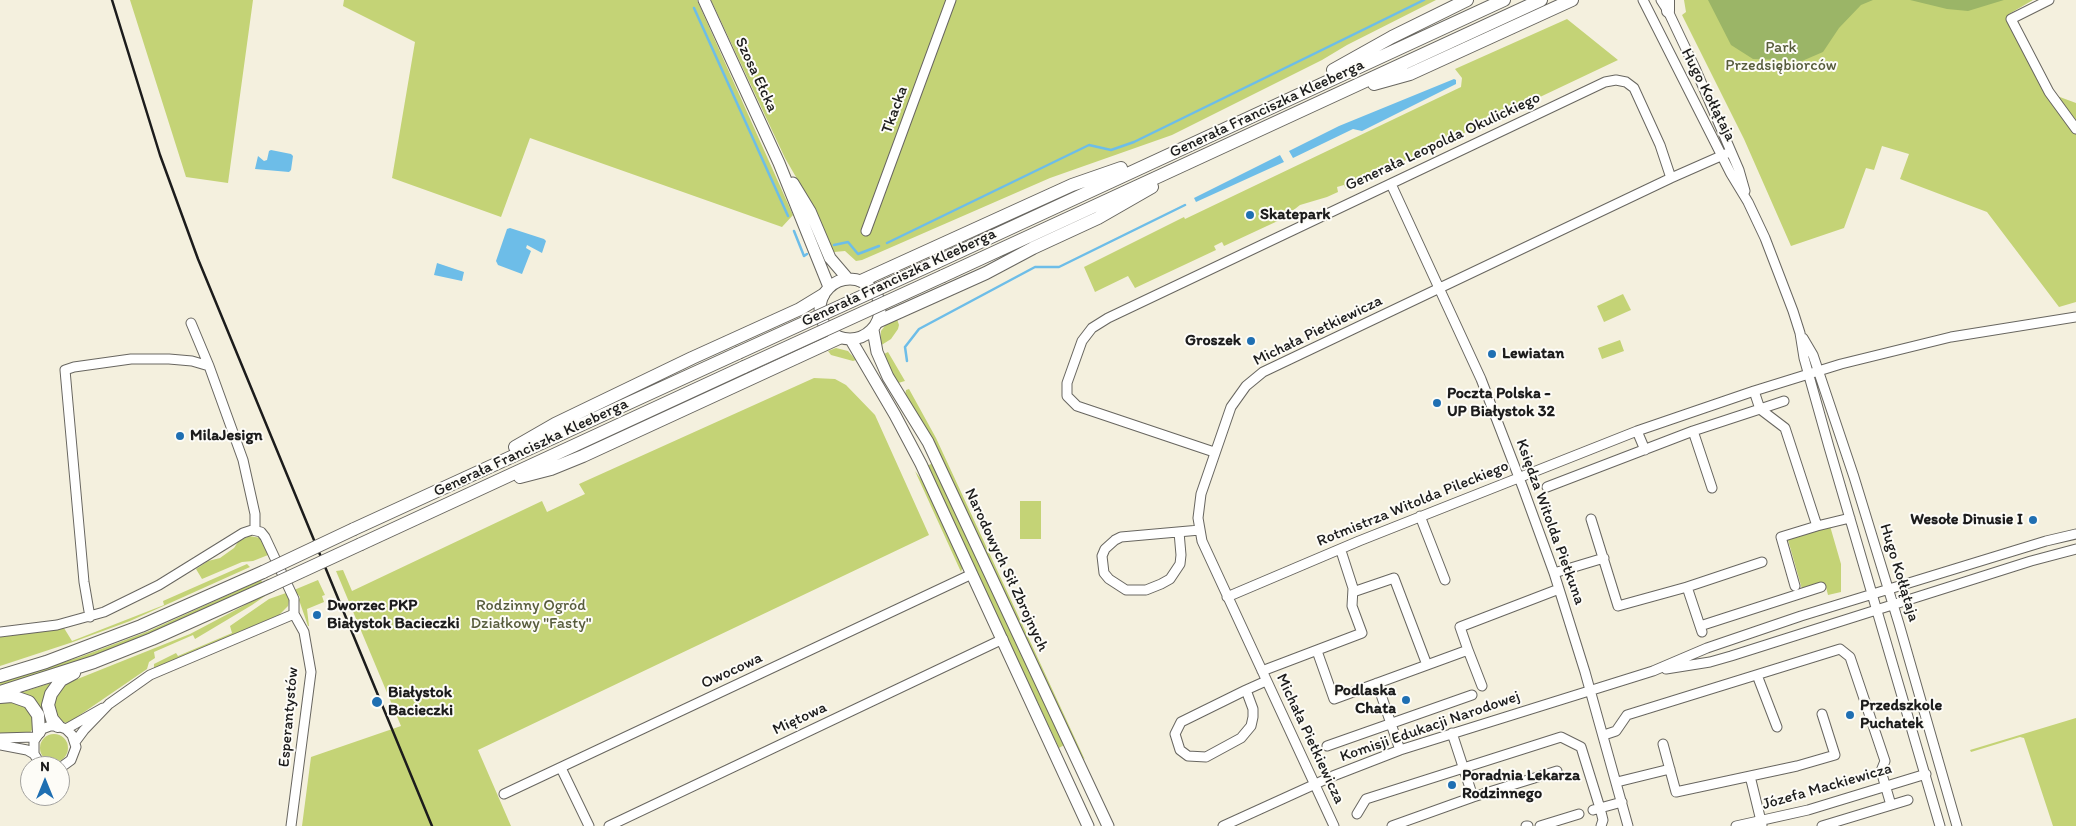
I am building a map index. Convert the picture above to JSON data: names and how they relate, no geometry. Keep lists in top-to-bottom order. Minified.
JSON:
{"streets":{"highway":["Generała Franciszka Kleeberga"],"main road":["Szosa Ełcka","Narodowych Sił Zbrojnych"],"street":["Hugo Kołłątaja","Tkacka","Generała Leopolda Okulickiego","Michała Pietkiewicza","Rotmistrza Witolda Pileckiego","Księdza Witolda Pietkuna","Owocowa","Esperantystów","Miętowa","Komisji Edukacji Narodowej","Józefa Mackiewicza"]},"crossings":[["Szosa Ełcka","Narodowych Sił Zbrojnych"],["Hugo Kołłątaja","Michała Pietkiewicza"],["Hugo Kołłątaja","Rotmistrza Witolda Pileckiego"],["Hugo Kołłątaja","Komisji Edukacji Narodowej"],["Hugo Kołłątaja","Józefa Mackiewicza"],["Generała Leopolda Okulickiego","Michała Pietkiewicza"],["Generała Leopolda Okulickiego","Księdza Witolda Pietkuna"],["Michała Pietkiewicza","Rotmistrza Witolda Pileckiego"],["Michała Pietkiewicza","Księdza Witolda Pietkuna"],["Michała Pietkiewicza","Komisji Edukacji Narodowej"],["Rotmistrza Witolda Pileckiego","Księdza Witolda Pietkuna"],["Księdza Witolda Pietkuna","Komisji Edukacji Narodowej"],["Narodowych Sił Zbrojnych","Owocowa"],["Narodowych Sił Zbrojnych","Miętowa"]],"parks":["Park Przedsiębiorców","Rodzinny Ogród Działkowy \"Fasty\""],"places":["Skatepark","Groszek","Lewiatan","Poczta Polska - UP Białystok 32","MilaJesign","Wesołe Dinusie I","Dworzec PKP Białystok Bacieczki","Podlaska Chata","Białystok Bacieczki","Przedszkole Puchatek","Poradnia Lekarza Rodzinnego"],"north":"top"}
